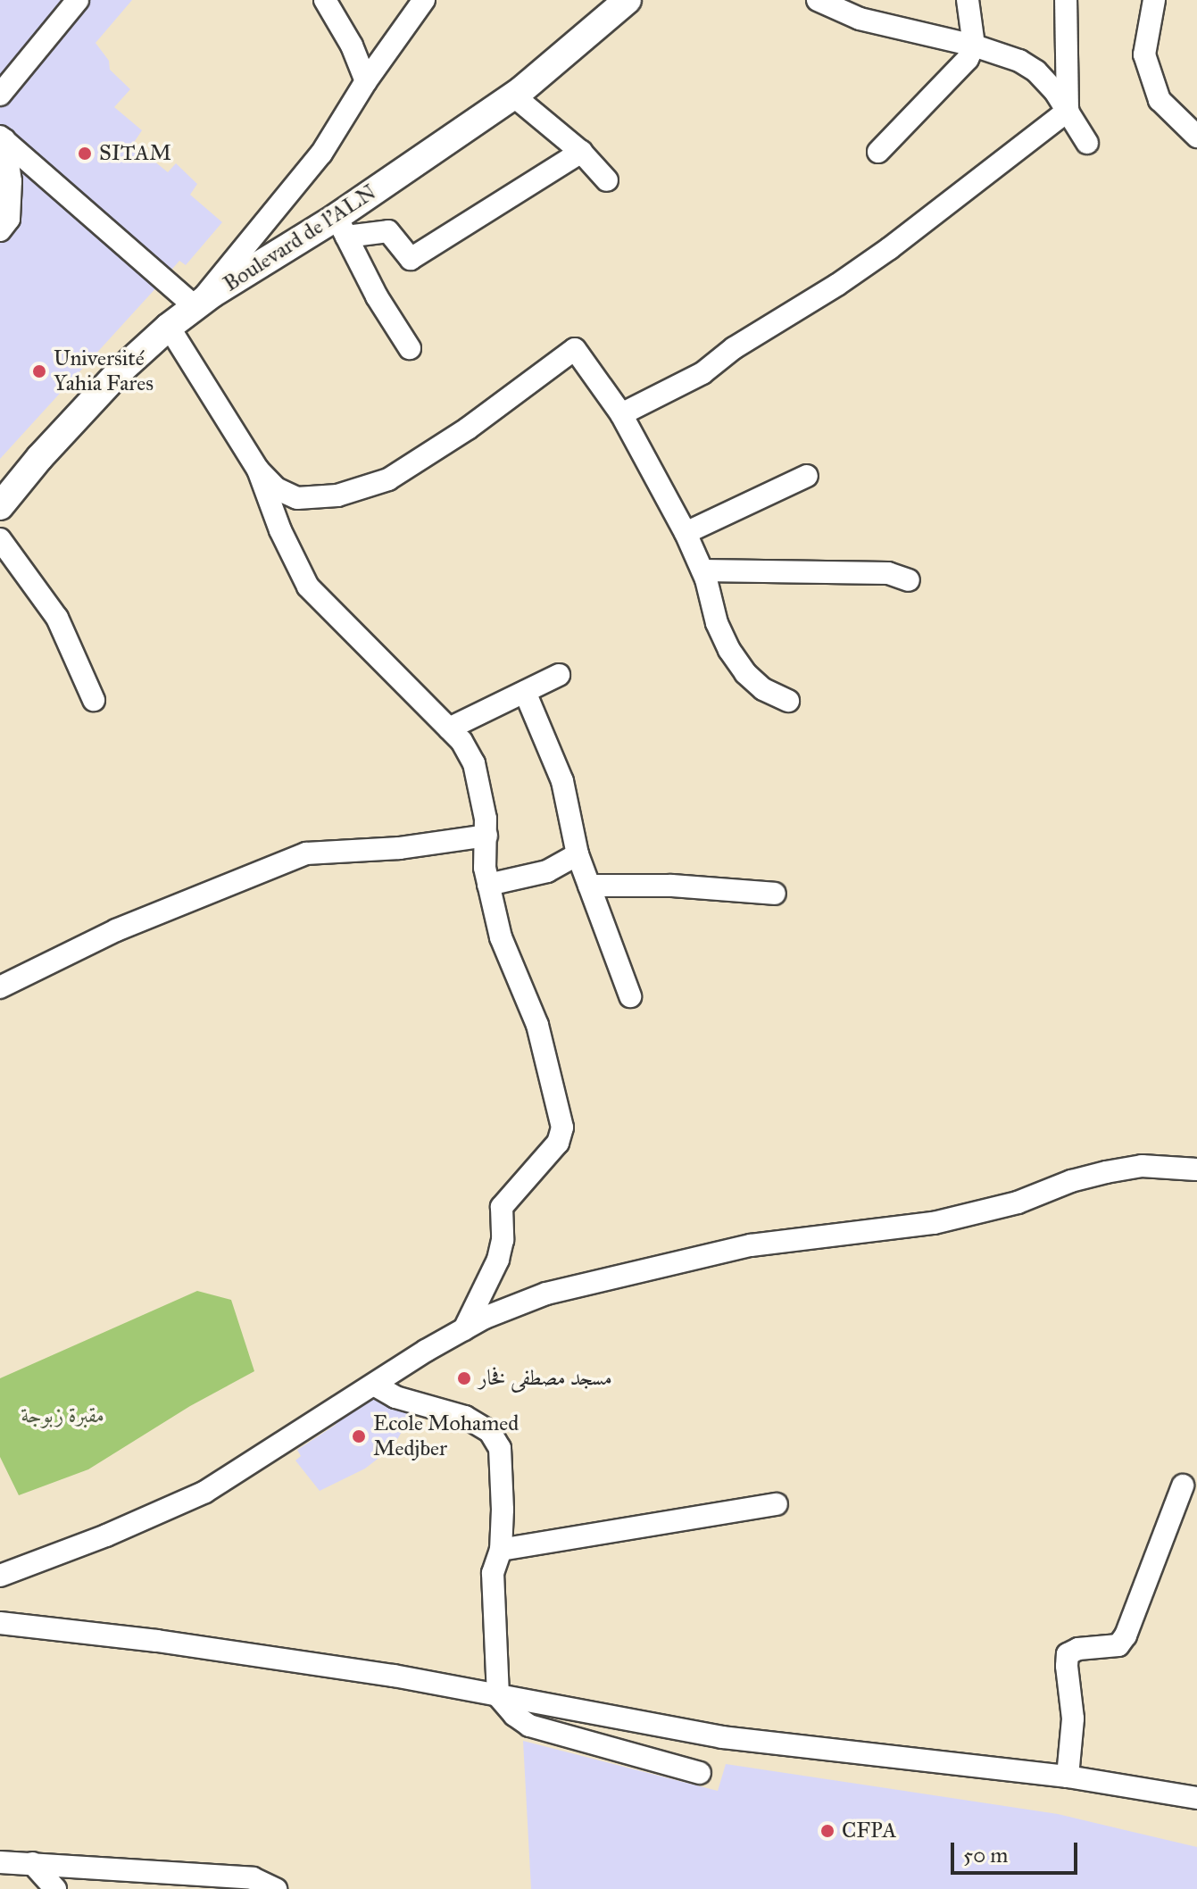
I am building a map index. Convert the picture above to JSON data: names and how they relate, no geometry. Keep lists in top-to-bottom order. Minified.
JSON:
{"streets":{"main road":["Boulevard de l'ALN"]},"parks":["مقبرة زبوجة"],"places":["SITAM","Université Yahia Fares","مسجد مصطفى فخار","Ecole Mohamed Medjber","CFPA"],"scale_bar":"50 m"}
